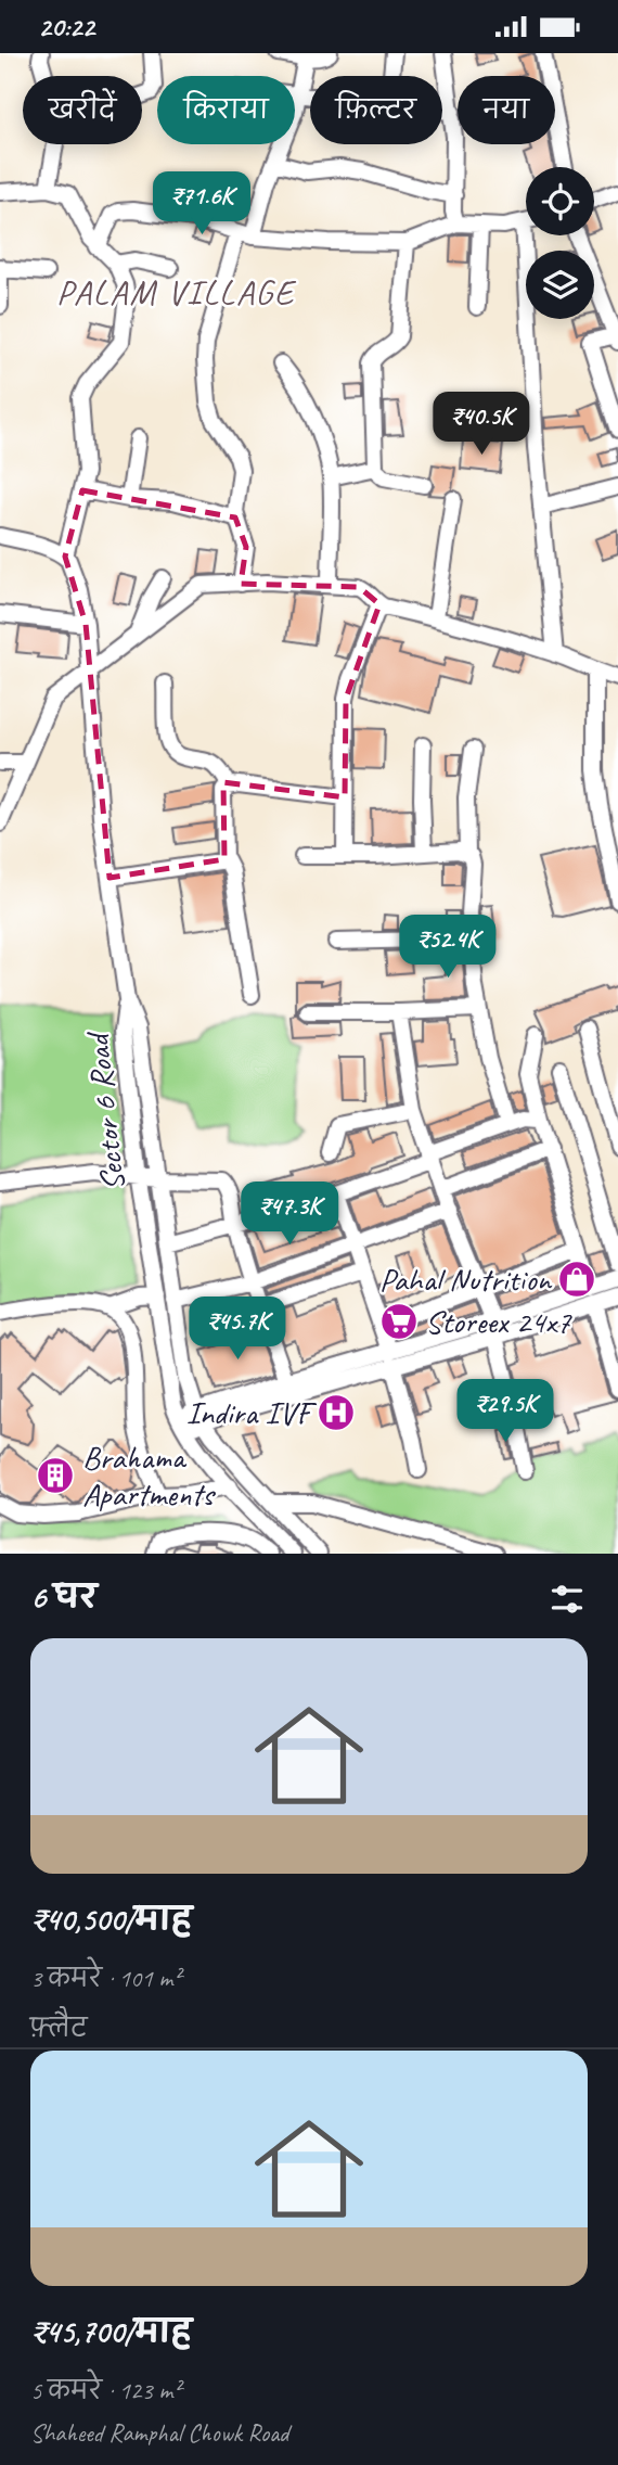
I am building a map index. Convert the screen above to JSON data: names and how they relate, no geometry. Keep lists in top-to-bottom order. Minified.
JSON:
{"streets":{"street":["Sector 6 Road"]},"districts":["PALAM VILLAGE"],"places":{"shop":["Pahal Nutrition"],"supermarket":["Storeex 24x7"],"hospital":["Indira IVF"],"building":["Brahama Apartments"]},"page":{"status":"20:22","chip":["खरीदें","किराया","फ़िल्टर","नया"],"price":["₹71.6K","₹40.5K","₹52.4K","₹47.3K","₹45.7K","₹29.5K"],"heading":"6 घर","list":[{"name":"₹40,500/माह","note":"3 कमरे · 101 m² · फ़्लैट"},{"name":"₹45,700/माह","note":"5 कमरे · 123 m² · Shaheed Ramphal Chowk Road"}]}}
